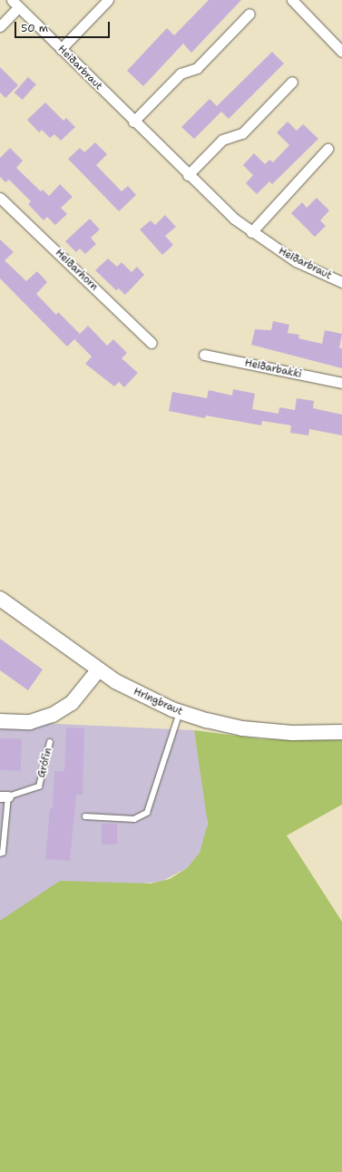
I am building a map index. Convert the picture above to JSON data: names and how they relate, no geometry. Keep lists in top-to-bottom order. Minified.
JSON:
{"streets":{"main road":["Hringbraut"],"street":["Heiðarbraut","Heiðarhorn","Heiðarbakki"],"lane":["Grófin"]},"scale_bar":"50 m"}
